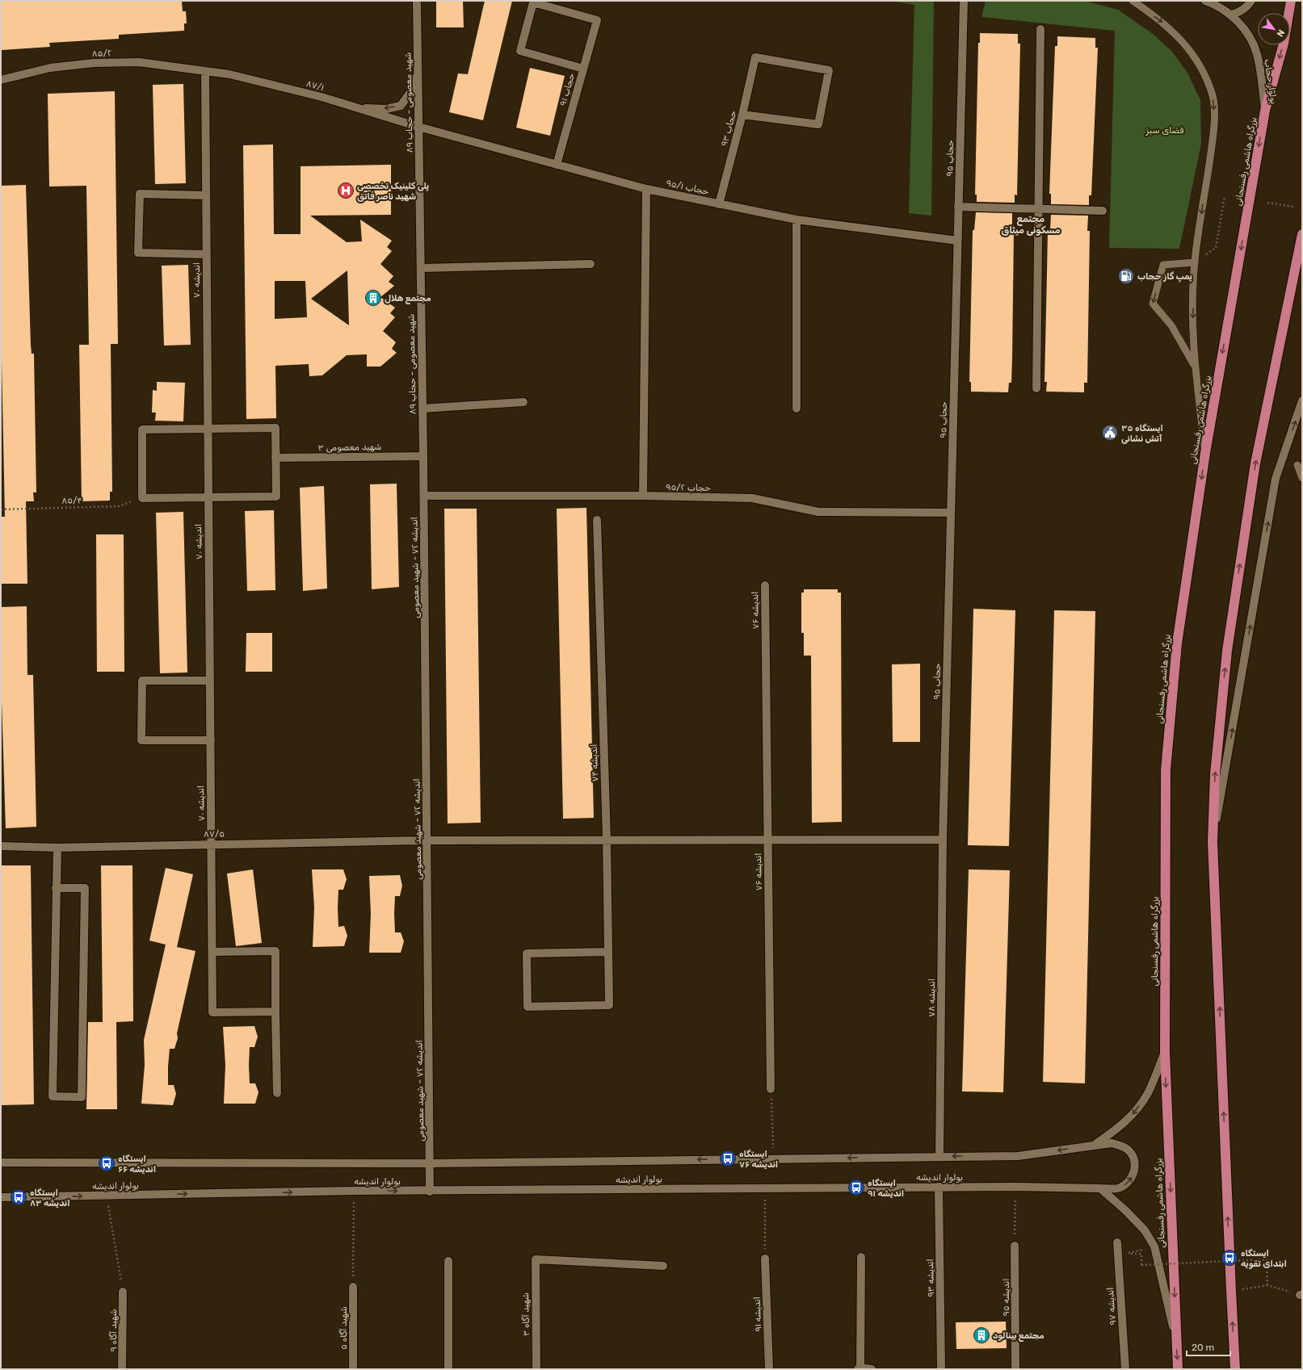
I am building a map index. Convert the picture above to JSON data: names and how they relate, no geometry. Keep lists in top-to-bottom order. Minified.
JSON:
{"streets":{"highway":["بزرگراه هاشمی رفسنجانی"],"street":["۸۵/۲","بولوار حجاب","۸۷/۱","حجاب ۹۱","شهید معصومی - حجاب ۸۹","حجاب ۹۳","حجاب ۹۵","حجاب ۹۵/۱","اندیشه ۷۰","شهید معصومی ۳","حجاب ۹۵/۲","اندیشه ۷۲ - شهید معصومی","اندیشه ۷۶","اندیشه ۷۴","۸۷/۵","اندیشه ۷۸","بولوار اندیشه","اندیشه ۹۳","اندیشه ۹۵","اندیشه ۹۷","شهید آگاه ۳","اندیشه ۹۱","شهید آگاه ۵","شهید آگاه ۹"],"path":["۸۵/۴"]},"crossings":[["۸۵/۲","۸۷/۱"],["۸۵/۲","اندیشه ۷۰"],["بولوار حجاب","بزرگراه هاشمی رفسنجانی"],["۸۷/۱","شهید معصومی - حجاب ۸۹"],["۸۷/۱","حجاب ۹۵/۱"],["۸۷/۱","اندیشه ۷۰"],["حجاب ۹۱","حجاب ۹۵/۱"],["شهید معصومی - حجاب ۸۹","حجاب ۹۵/۱"],["شهید معصومی - حجاب ۸۹","شهید معصومی ۳"],["شهید معصومی - حجاب ۸۹","حجاب ۹۵/۲"],["شهید معصومی - حجاب ۸۹","اندیشه ۷۲ - شهید معصومی"],["حجاب ۹۳","حجاب ۹۵/۱"],["حجاب ۹۵","حجاب ۹۵/۱"],["حجاب ۹۵","حجاب ۹۵/۲"],["حجاب ۹۵","۸۷/۵"],["حجاب ۹۵","اندیشه ۷۸"],["بزرگراه هاشمی رفسنجانی","بولوار اندیشه"],["اندیشه ۷۰","۸۷/۵"],["حجاب ۹۵/۲","اندیشه ۷۲ - شهید معصومی"],["اندیشه ۷۲ - شهید معصومی","۸۷/۵"],["اندیشه ۷۲ - شهید معصومی","بولوار اندیشه"],["اندیشه ۷۶","۸۷/۵"],["اندیشه ۷۴","۸۷/۵"],["۸۷/۵","اندیشه ۷۸"],["اندیشه ۷۸","بولوار اندیشه"],["بولوار اندیشه","اندیشه ۹۳"]],"districts":["مجتمع مسکونی میثاق"],"parks":["فضای سبز"],"places":{"hospital":["پلی کلینیک تخصصی شهید ناصر فاتق"],"fuel station":["پمپ گاز حجاب"],"building":["مجتمع هلال","مجتمع بینالود"],"public building":["ایستگاه ۳۵ آتش نشانی"],"bus stop":["ایستگاه اندیشه ۷۶","ایستگاه اندیشه ۶۶","ایستگاه اندیشه ۹۱","ایستگاه اندیشه ۸۳","ایستگاه ابتدای تقویه"]},"scale_bar":"20 m","north":"bottom right"}
